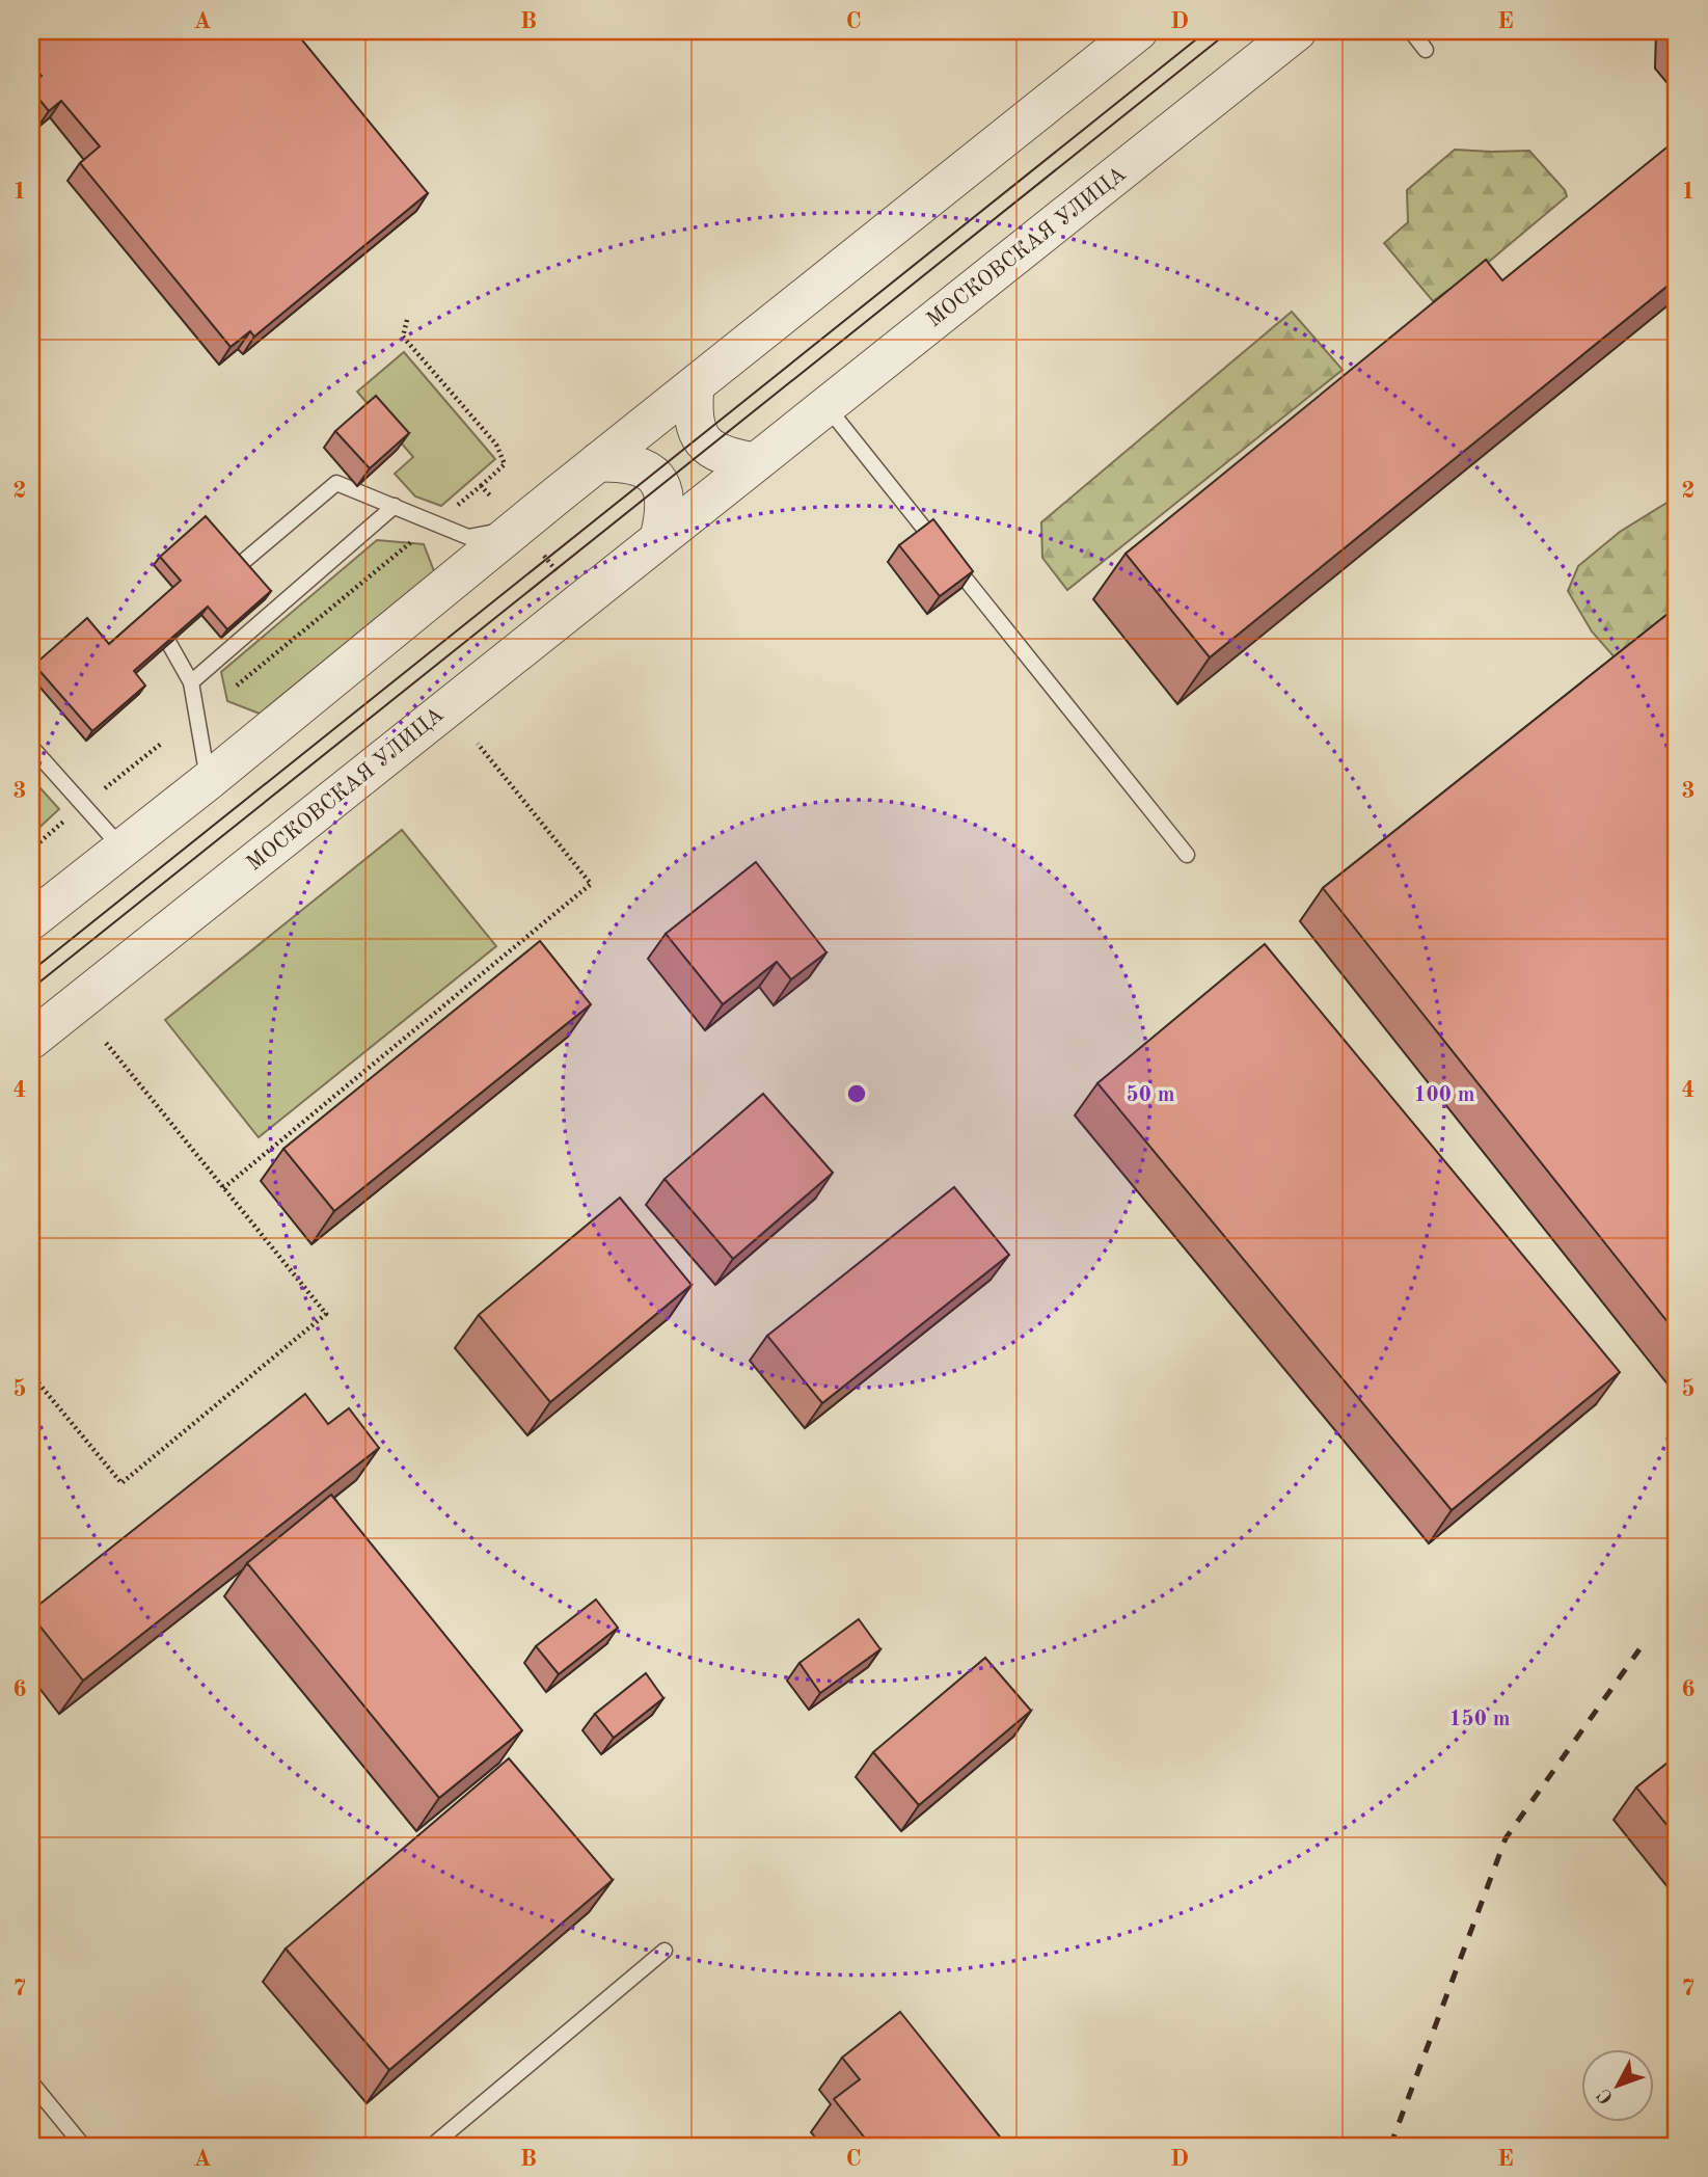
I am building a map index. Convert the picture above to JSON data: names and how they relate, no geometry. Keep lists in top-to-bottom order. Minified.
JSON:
{"streets":{"street":["МОСКОВСКАЯ УЛИЦА"]},"north":"bottom left","grid":{"columns":["A","B","C","D","E"],"rows":["1","2","3","4","5","6","7"]},"rings":["50 m","100 m","150 m"]}
